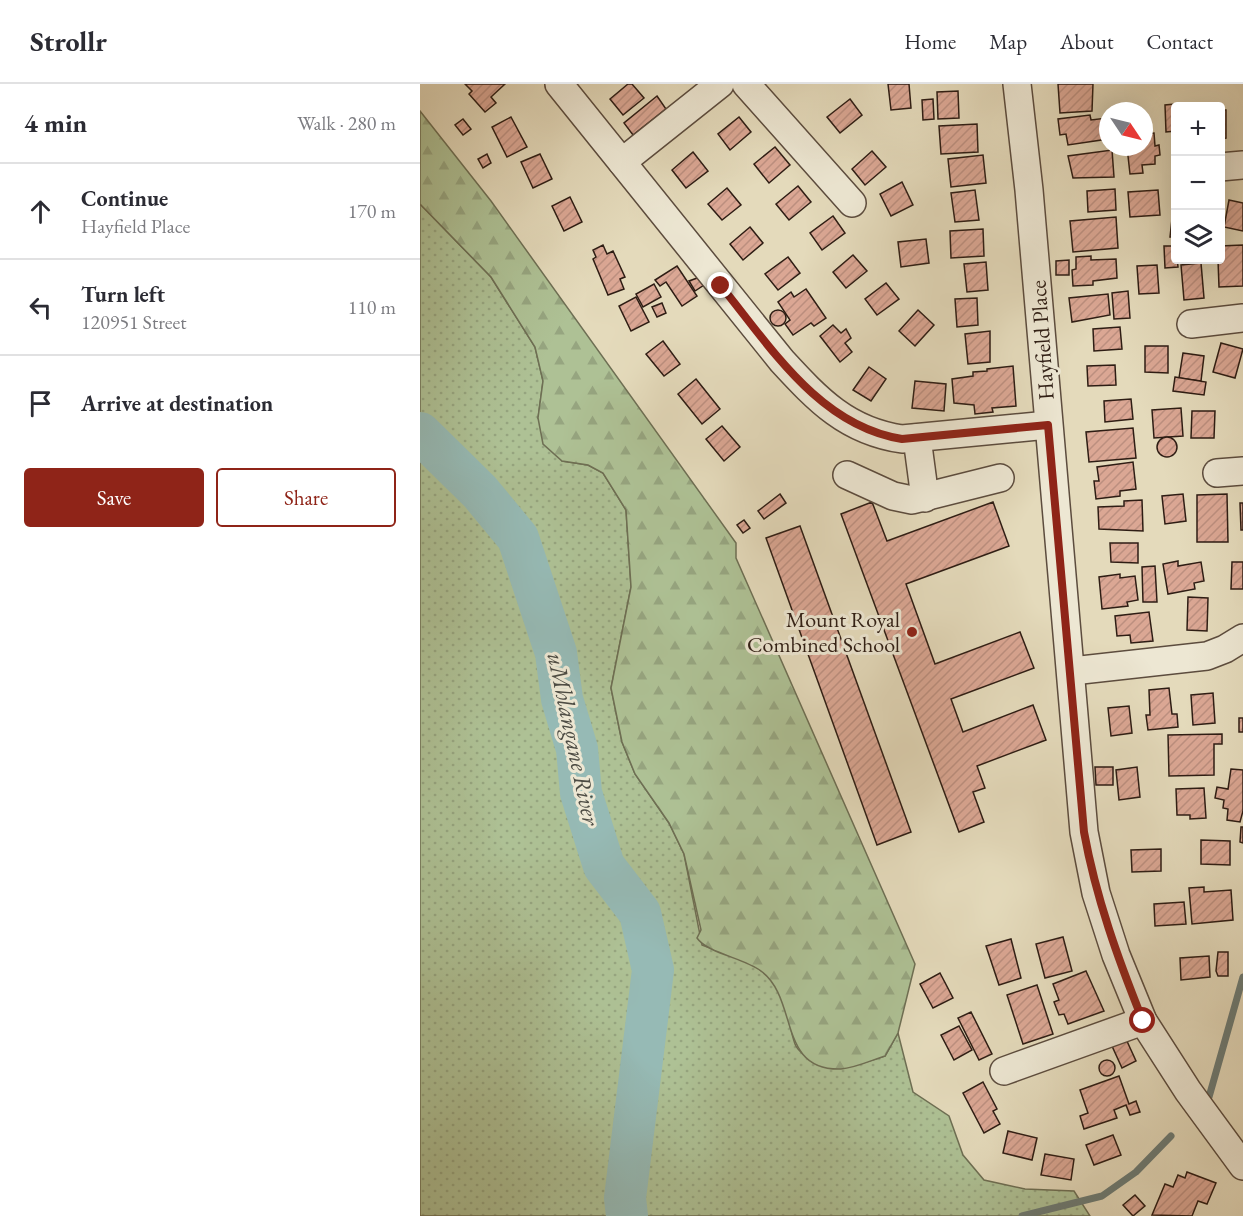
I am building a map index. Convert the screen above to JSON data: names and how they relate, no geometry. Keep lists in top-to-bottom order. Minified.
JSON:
{"streets":{"street":["Hayfield Place"]},"water":["uMhlangane River"],"places":["Mount Royal Combined School"],"north":"bottom right","page":{"header":"Strollr","nav":["Home","Map","About","Contact"],"heading":["4 min","Walk · 280 m"],"map_buttons":["+","−"],"list":[["Continue","Hayfield Place","170 m"],["Turn left","120951 Street","110 m"],"Arrive at destination"],"buttons":["Save","Share"]}}
